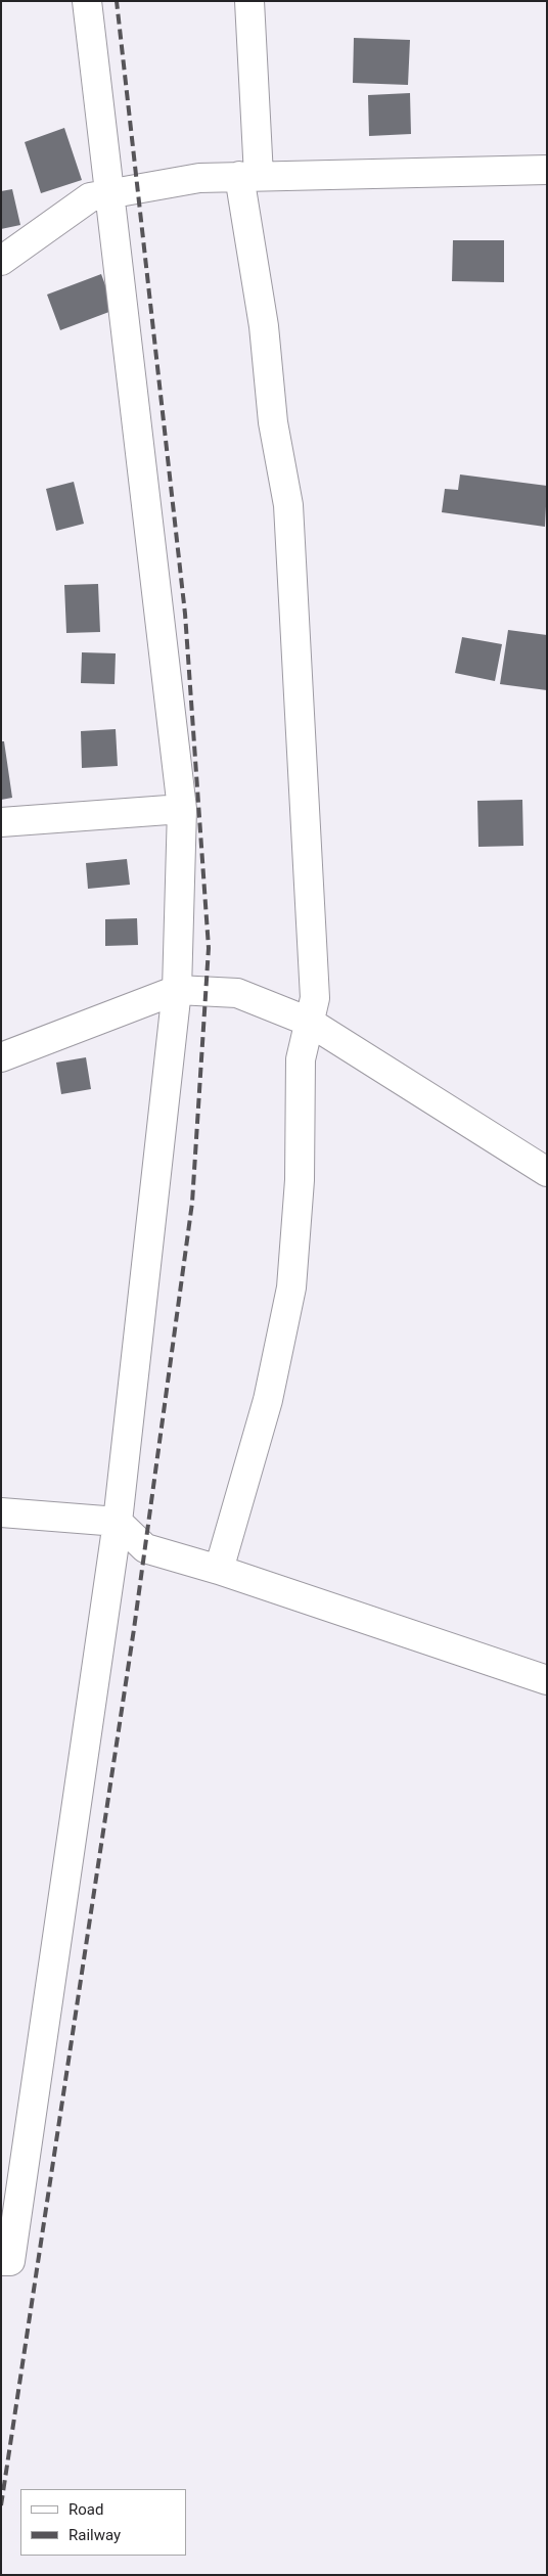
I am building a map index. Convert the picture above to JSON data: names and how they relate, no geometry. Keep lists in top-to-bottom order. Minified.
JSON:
{"legend":["Road","Railway"]}
